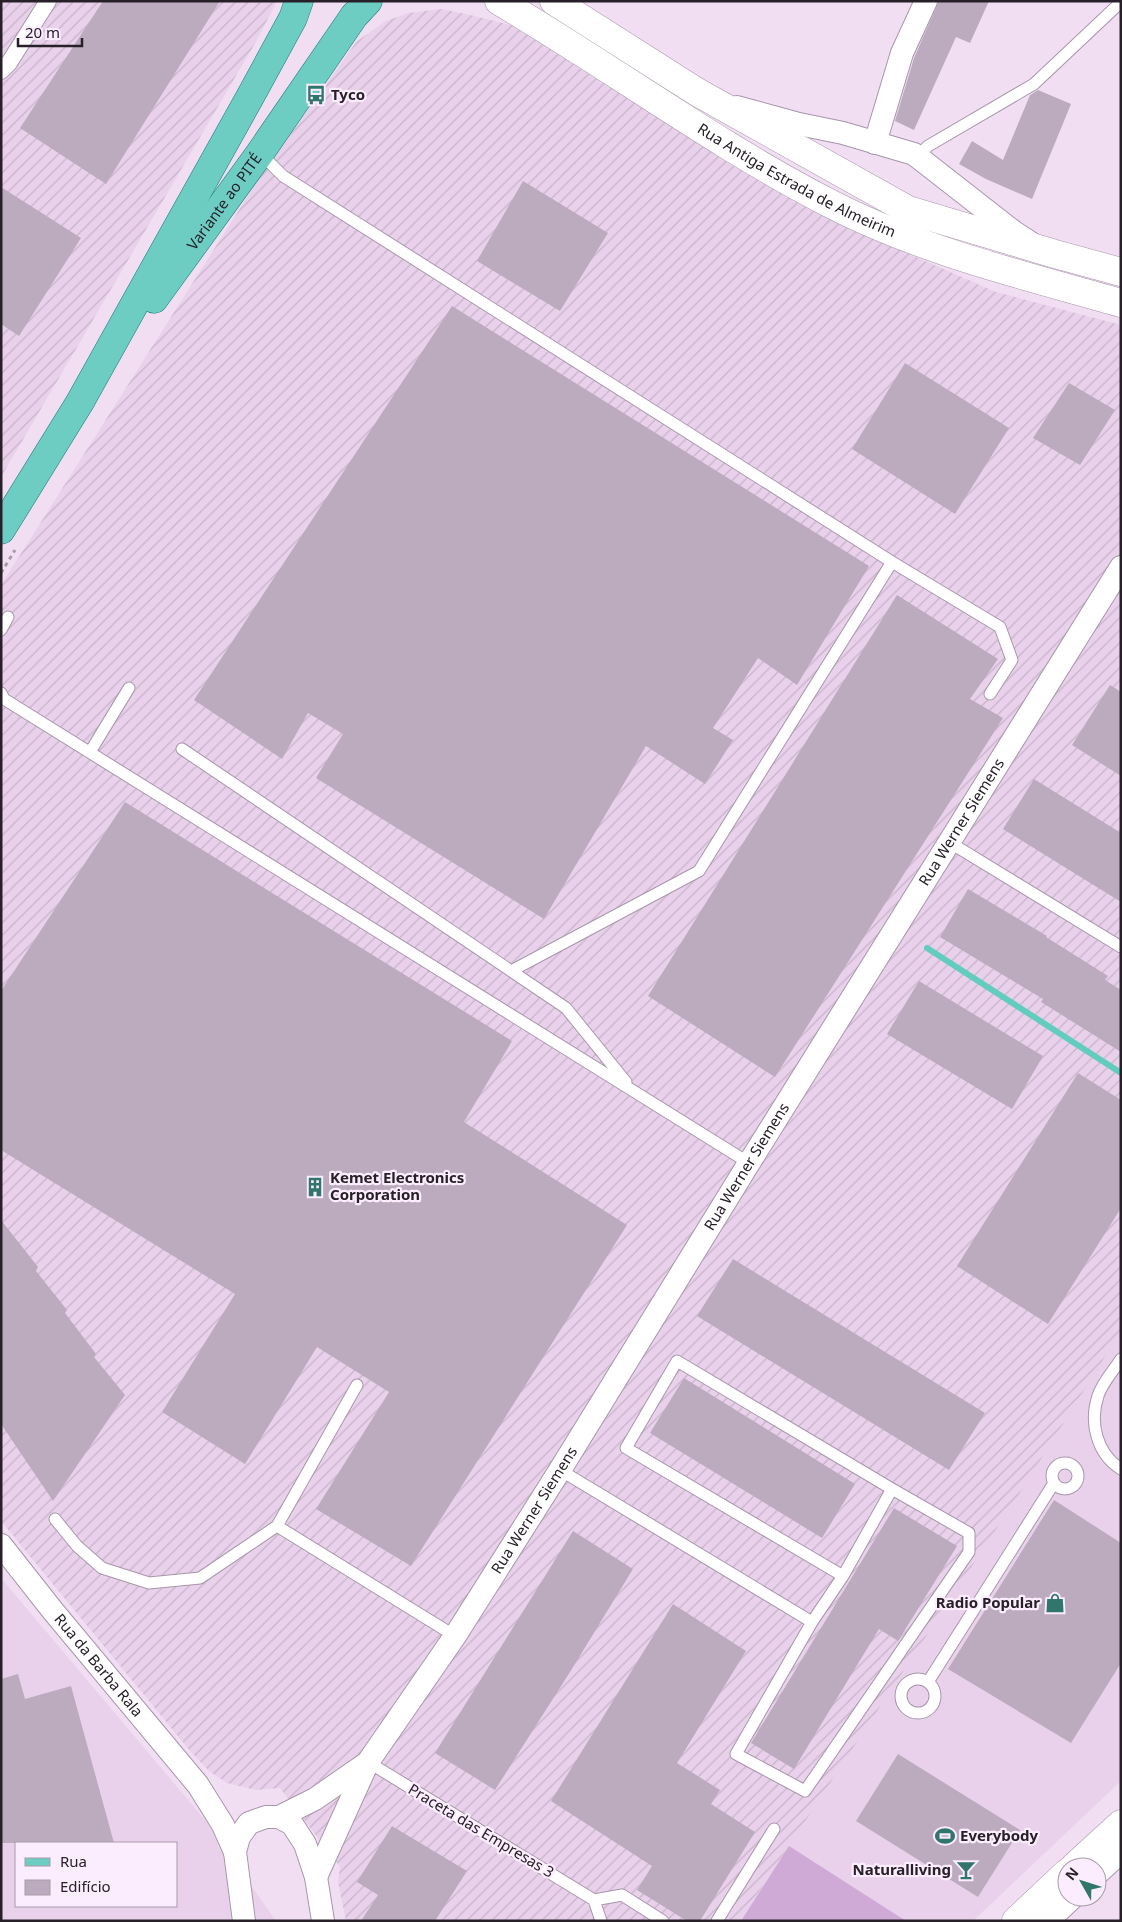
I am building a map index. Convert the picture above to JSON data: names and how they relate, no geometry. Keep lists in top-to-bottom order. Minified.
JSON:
{"streets":{"main road":["Variante ao PITÉ"],"street":["Rua Antiga Estrada de Almeirim","Rua Werner Siemens","Rua da Barba Rala"],"lane":["Praceta das Empresas 3"]},"crossings":[["Rua Werner Siemens","Rua da Barba Rala"],["Rua Werner Siemens","Praceta das Empresas 3"]],"places":{"bus stop":["Tyco"],"building":["Kemet Electronics Corporation"],"shop":["Radio Popular"],"sports":["Everybody"],"bar":["Naturalliving"]},"legend":["Rua","Edifício"],"scale_bar":"20 m","north":"top left"}
